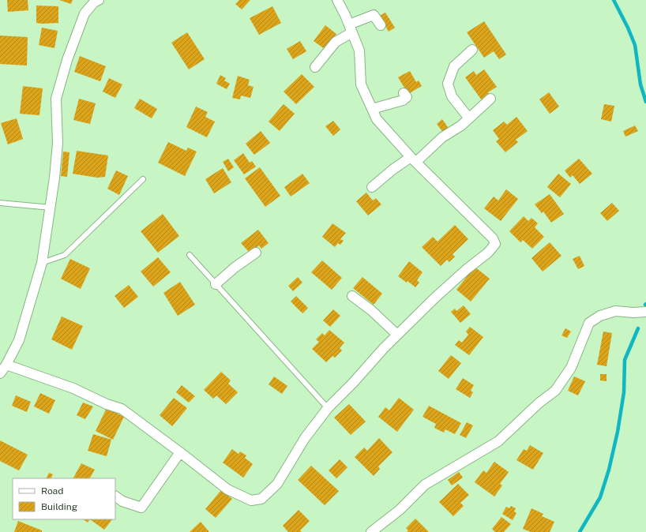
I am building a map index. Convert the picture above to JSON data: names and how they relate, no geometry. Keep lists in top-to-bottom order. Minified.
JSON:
{"legend":["Road","Building"]}
